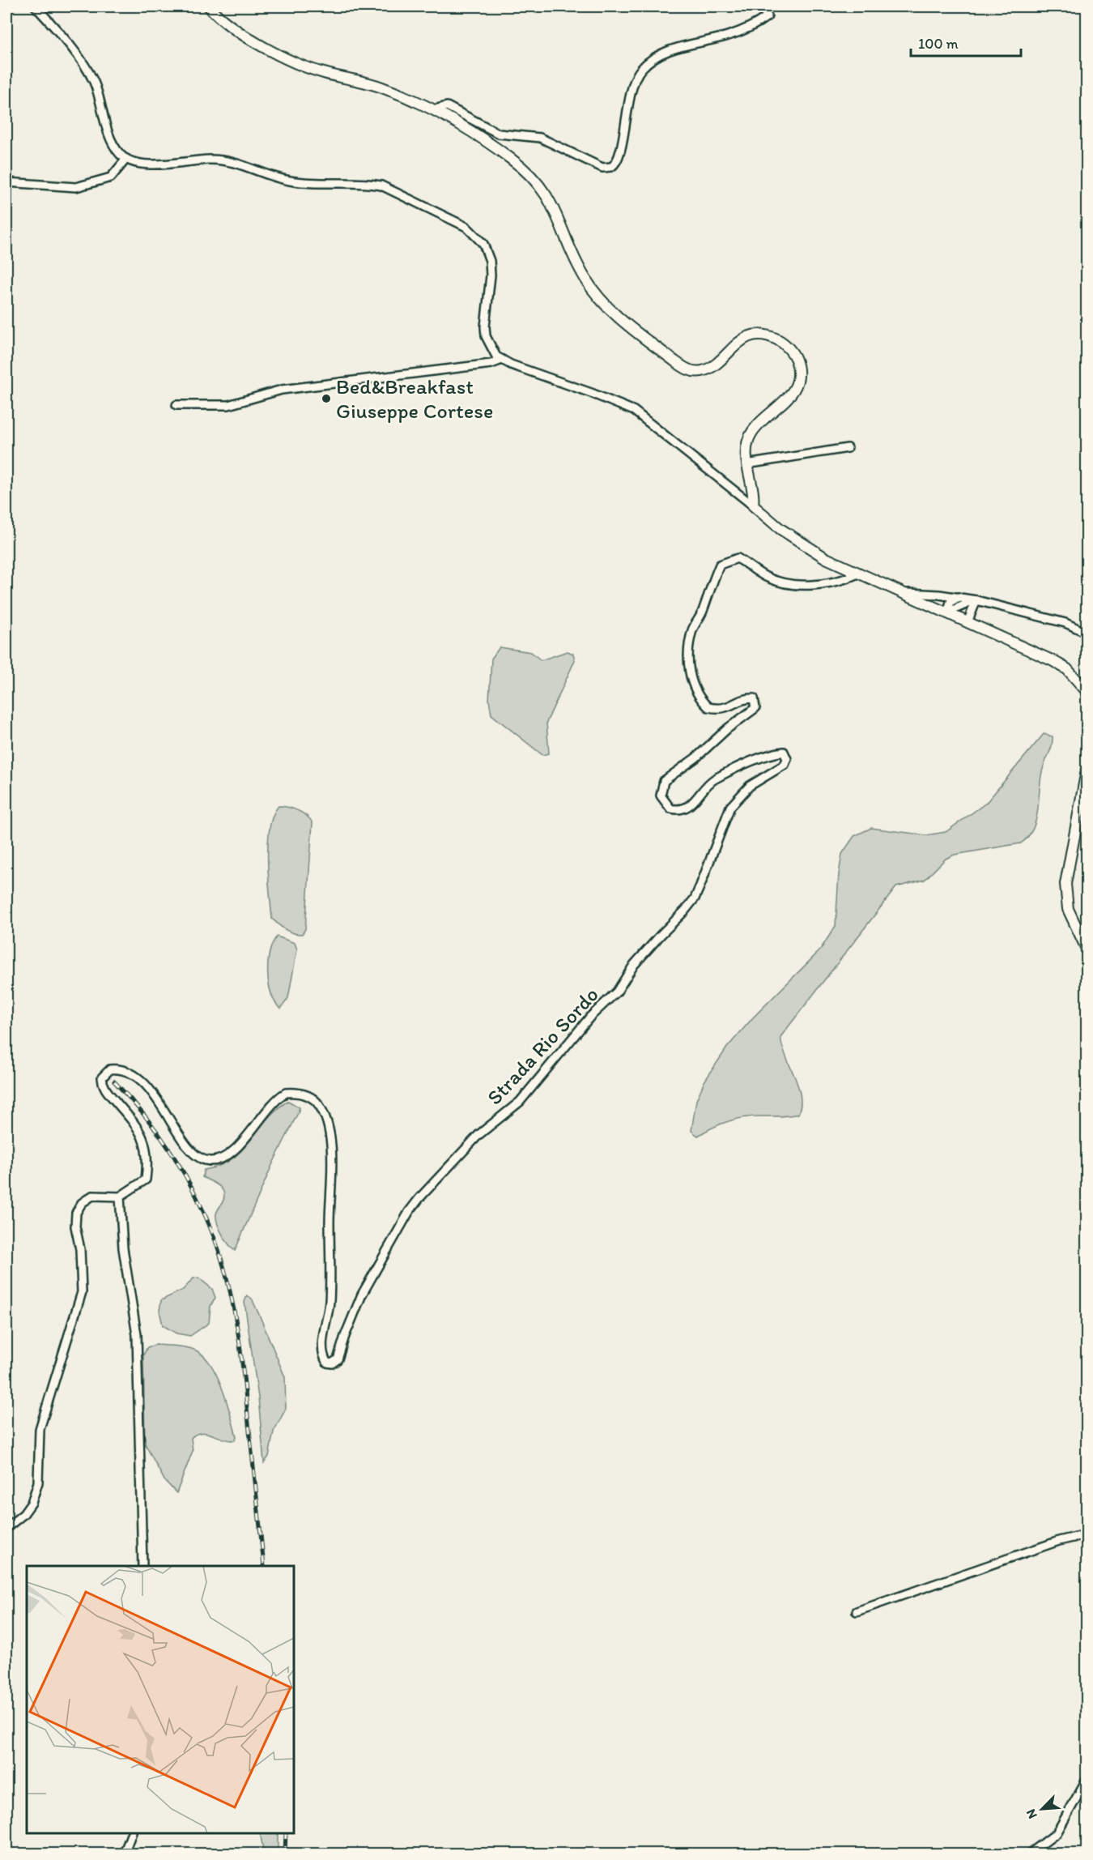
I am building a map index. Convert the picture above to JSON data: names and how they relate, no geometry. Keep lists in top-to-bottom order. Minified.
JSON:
{"streets":{"street":["Strada Rio Sordo"]},"places":["Bed&Breakfast Giuseppe Cortese"],"scale_bar":"100 m","north":"bottom left"}
